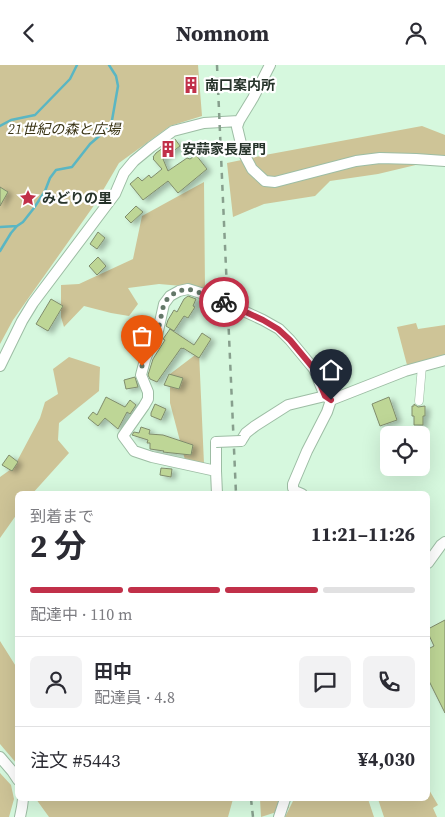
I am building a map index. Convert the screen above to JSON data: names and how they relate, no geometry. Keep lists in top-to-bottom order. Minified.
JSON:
{"parks":["21世紀の森と広場"],"places":{"building":["南口案内所","安蒜家長屋門"],"place":["みどりの里"]},"page":{"header":"Nomnom","heading":["2 分","到着まで","11:21–11:26"],"panel":["田中","配達員 · 4.8","注文 #5443","¥4,030"],"bar":"配達中 · 110 m"}}
